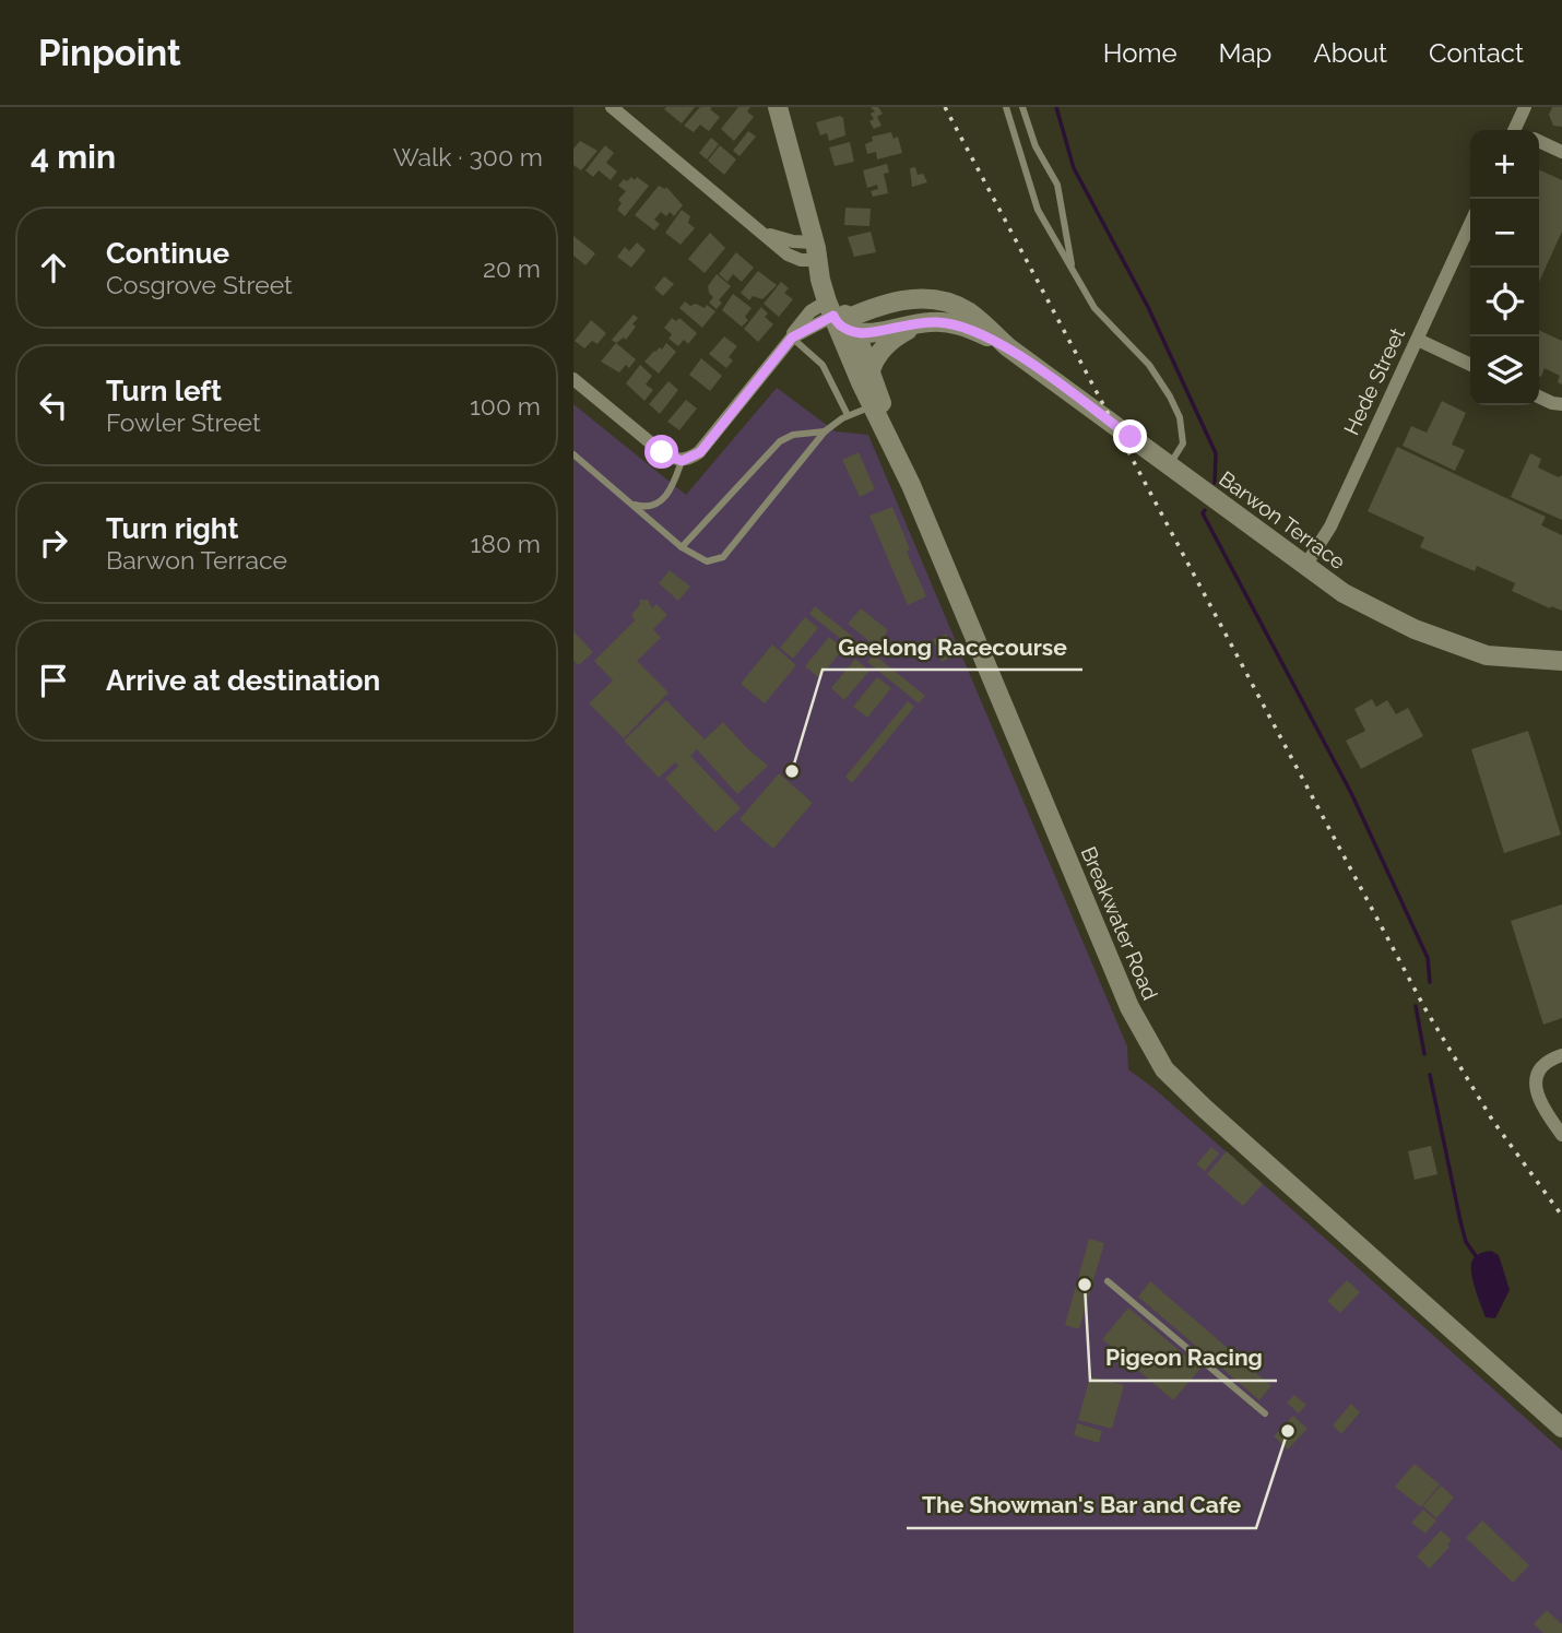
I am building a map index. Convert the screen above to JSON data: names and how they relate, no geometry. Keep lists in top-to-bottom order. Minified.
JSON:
{"streets":{"street":["Hede Street","Barwon Terrace","Breakwater Road"]},"crossings":[["Hede Street","Barwon Terrace"]],"places":["Geelong Racecourse","Pigeon Racing","The Showman's Bar and Cafe"],"page":{"header":"Pinpoint","nav":["Home","Map","About","Contact"],"heading":["4 min","Walk · 300 m"],"map_buttons":["+","−"],"list":[["Continue","Cosgrove Street","20 m"],["Turn left","Fowler Street","100 m"],["Turn right","Barwon Terrace","180 m"],"Arrive at destination"]}}
